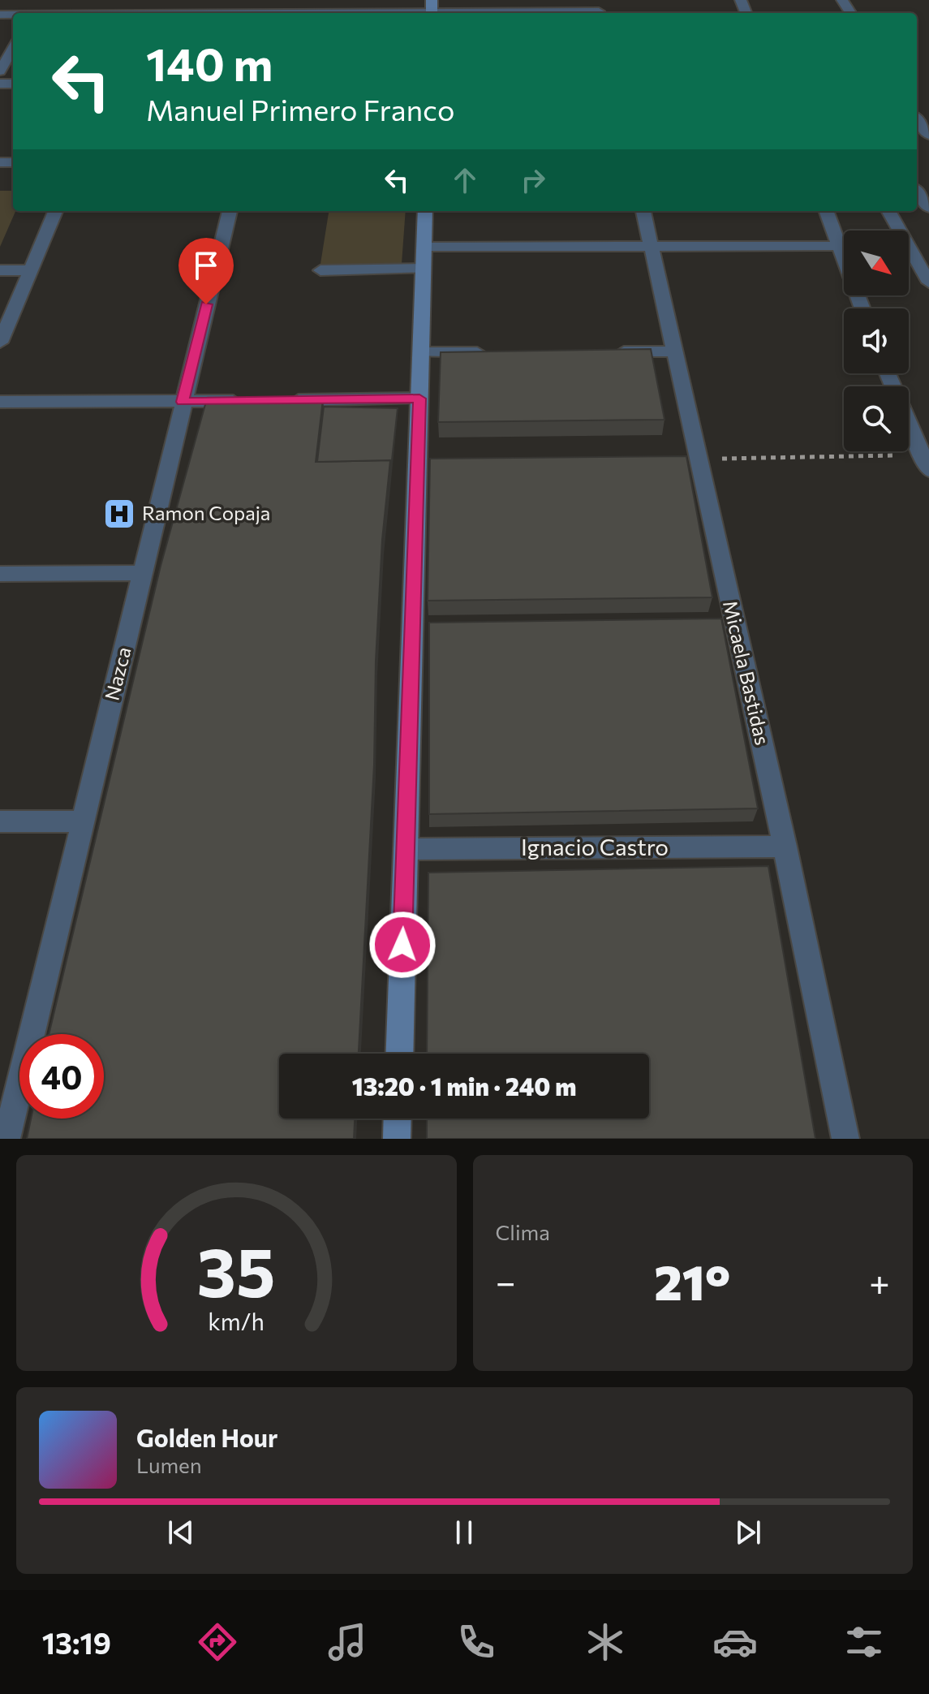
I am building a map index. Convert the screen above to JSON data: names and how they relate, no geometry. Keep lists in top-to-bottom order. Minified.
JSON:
{"streets":{"street":["Micaela Bastidas","Nazca","Ignacio Castro"]},"crossings":[["Micaela Bastidas","Ignacio Castro"]],"places":{"hospital":["Ramon Copaja"]},"north":"bottom right","page":{"turn":["140 m","Manuel Primero Franco"],"limit":"40","trip":"13:20 · 1 min · 240 m","tile":"Clima","heat":["−","21°","+"],"song":["Golden Hour","Lumen"],"tabs":"13:19","gauge":["35","km/h"]}}
